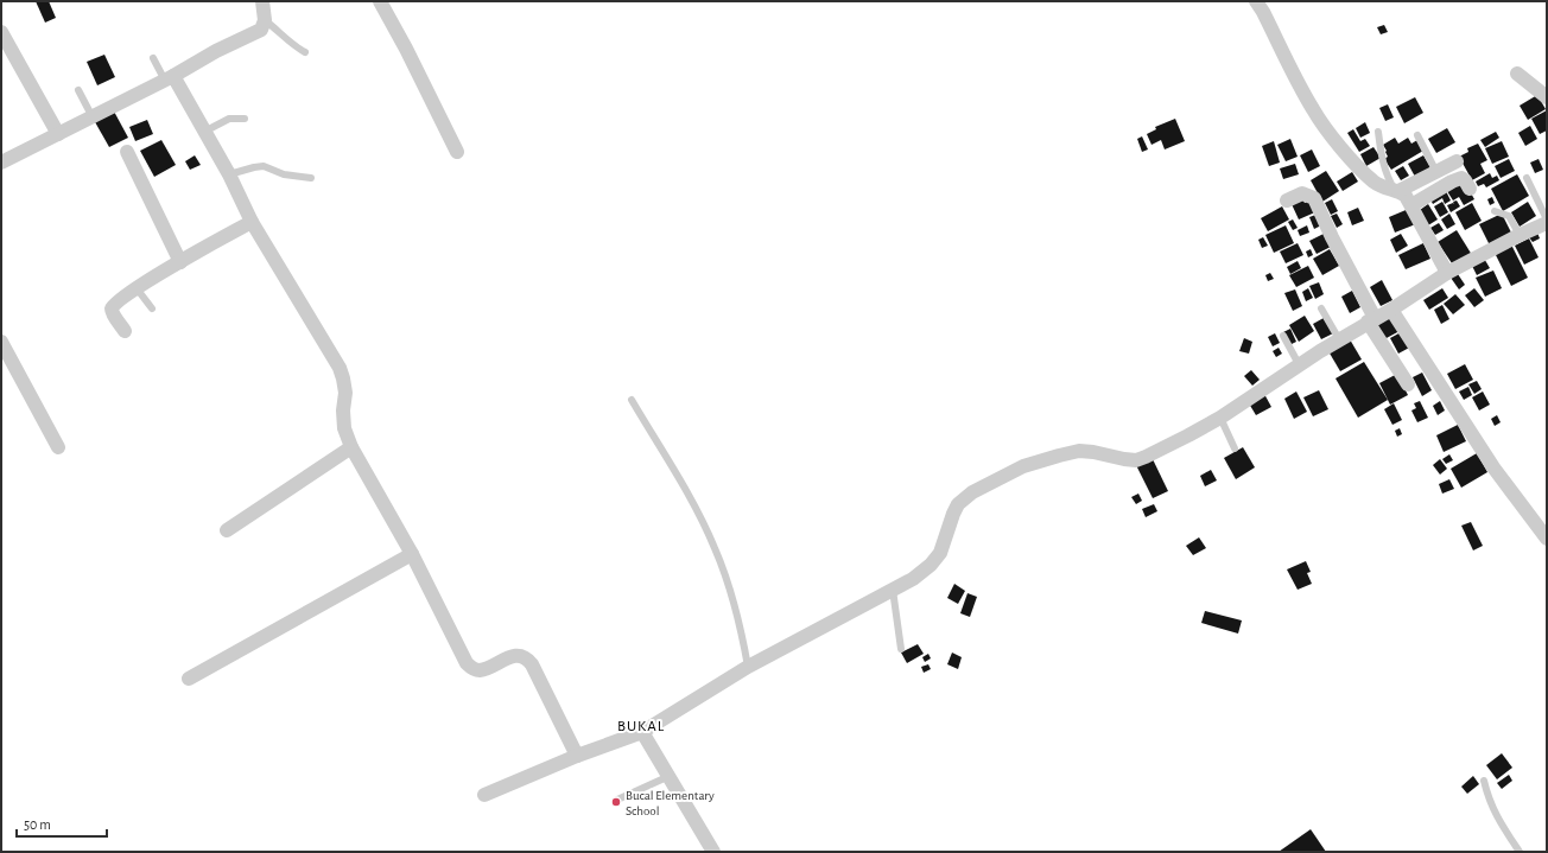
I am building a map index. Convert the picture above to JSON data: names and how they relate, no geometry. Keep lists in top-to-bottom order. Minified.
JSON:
{"districts":["BUKAL"],"places":["Bucal Elementary School"],"scale_bar":"50 m"}
